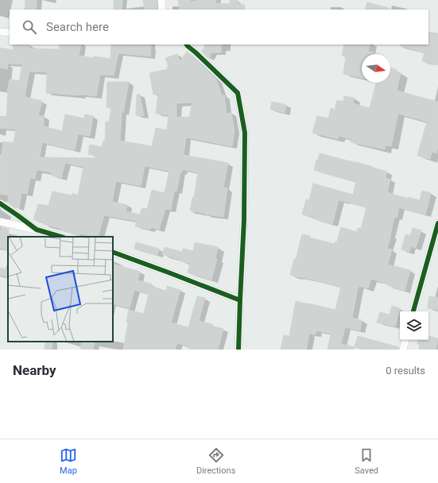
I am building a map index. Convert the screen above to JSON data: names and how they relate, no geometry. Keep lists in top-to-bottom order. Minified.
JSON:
{"north":"right","page":{"search":"Search here","heading":["Nearby","0 results"],"nav":["Map","Directions","Saved"]}}
